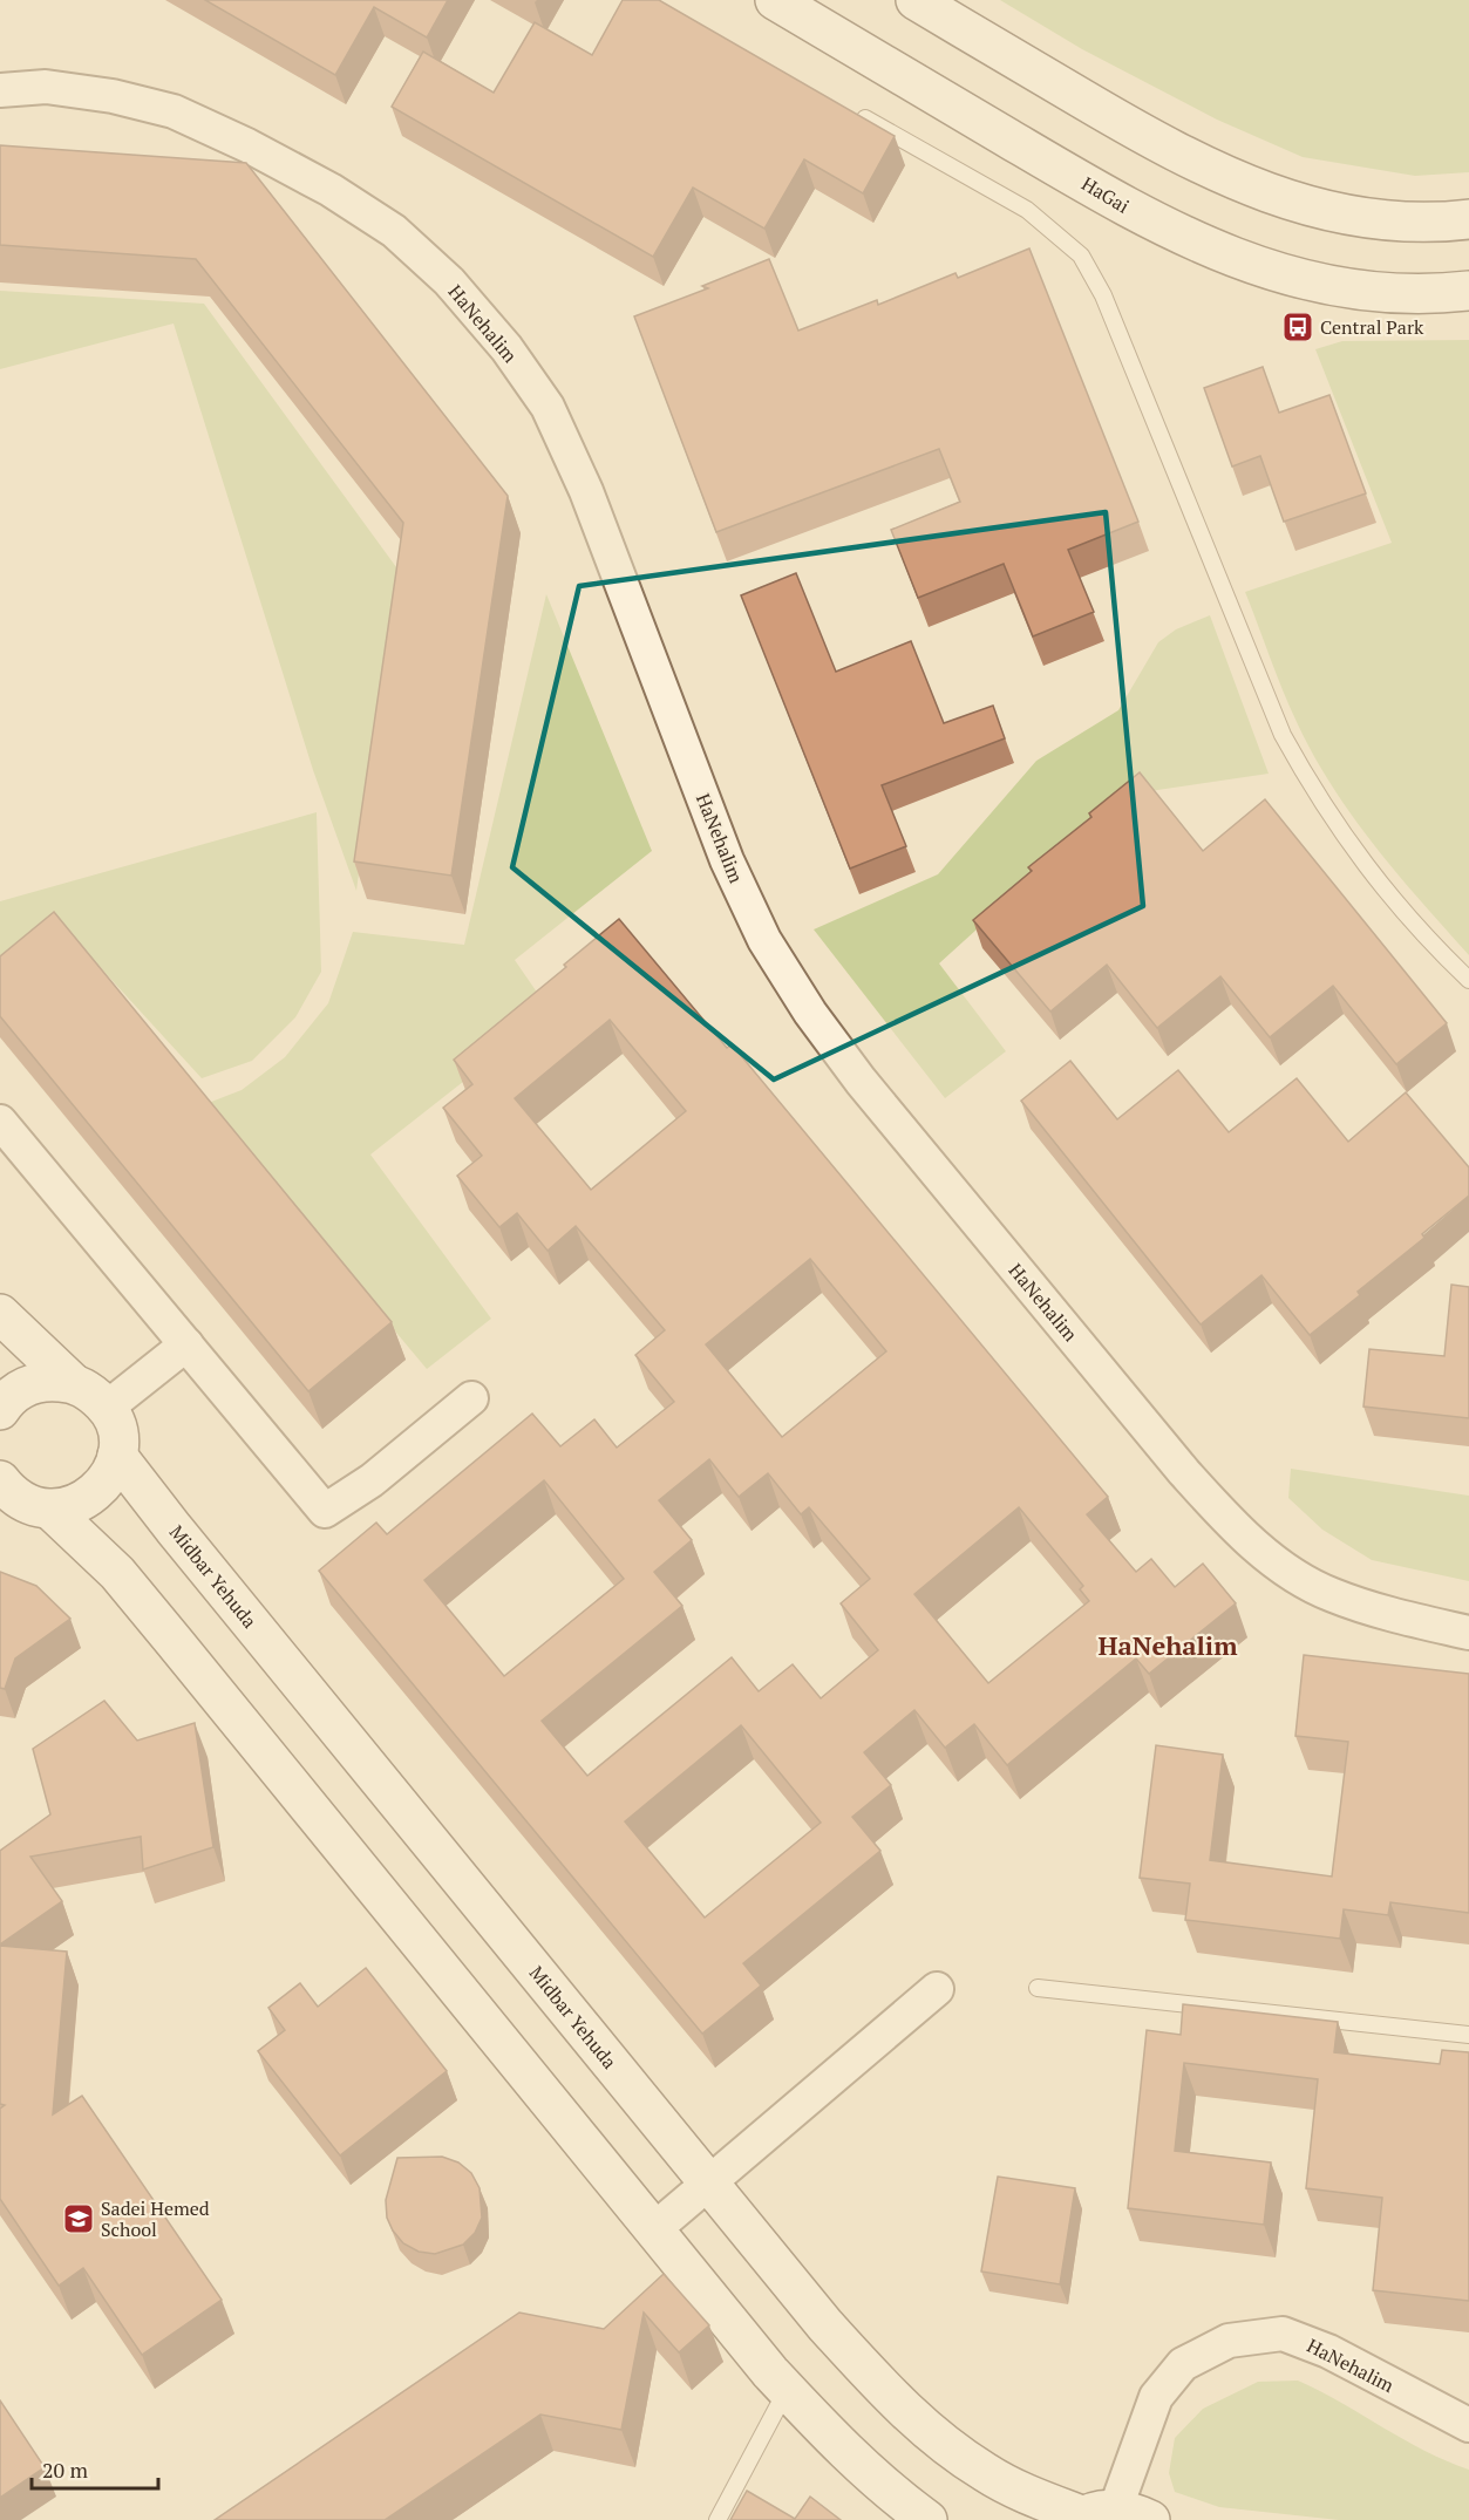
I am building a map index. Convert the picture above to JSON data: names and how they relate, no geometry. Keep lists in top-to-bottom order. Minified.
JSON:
{"streets":{"street":["HaGai","HaNehalim","Midbar Yehuda"]},"crossings":[["HaNehalim","Midbar Yehuda"]],"districts":["HaNehalim"],"places":{"bus stop":["Central Park"],"school or university":["Sadei Hemed School"]},"scale_bar":"20 m"}
